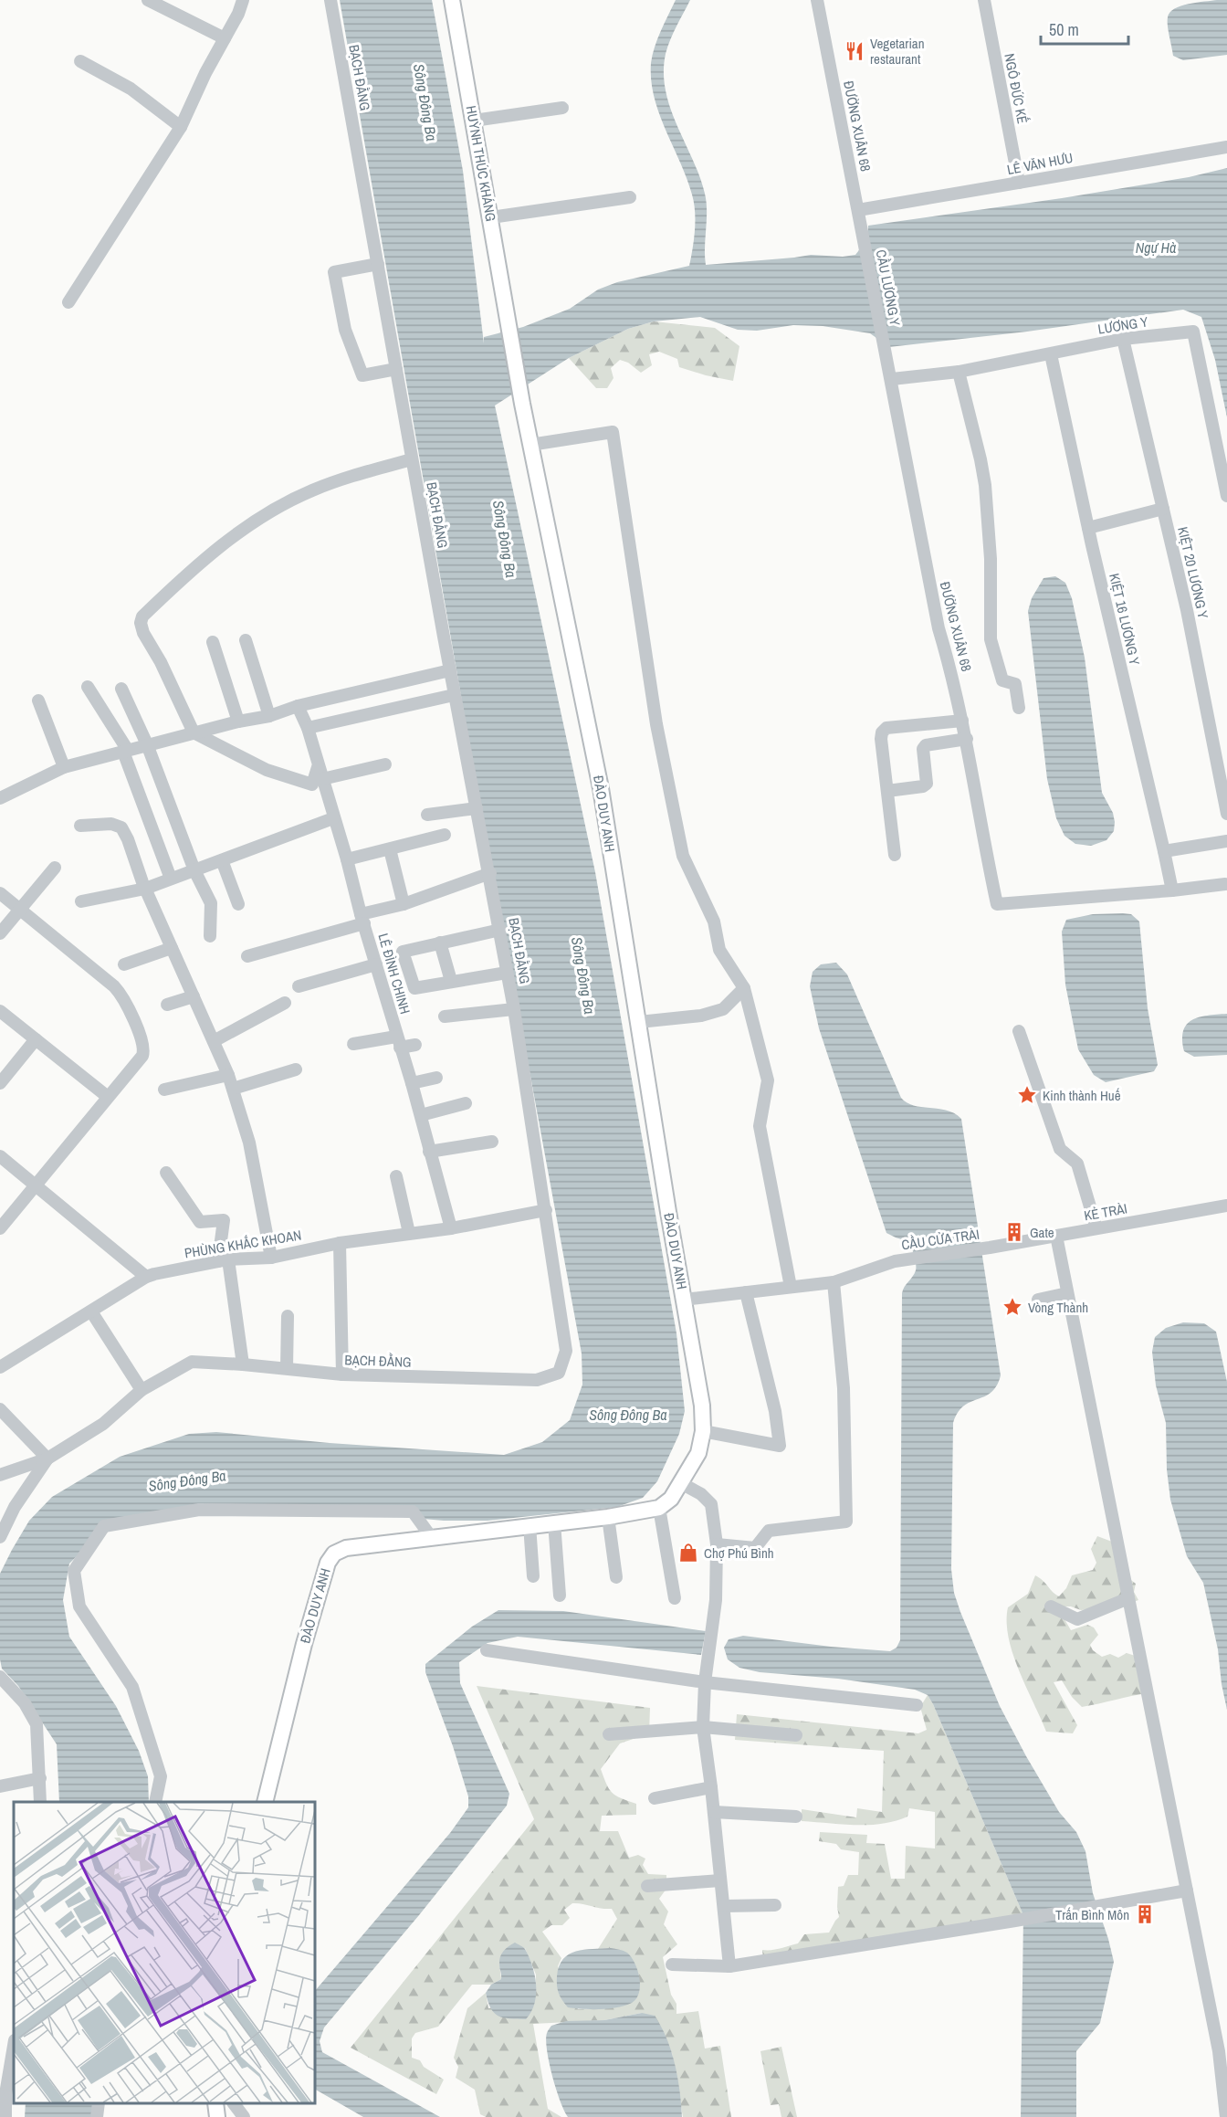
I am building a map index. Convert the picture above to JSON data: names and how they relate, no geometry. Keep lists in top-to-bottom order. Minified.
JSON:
{"streets":{"main road":["HUỲNH THÚC KHÁNG","ĐÀO DUY ANH"],"street":["BẠCH ĐẰNG","NGÔ ĐỨC KẾ","ĐƯỜNG XUÂN 68","LÊ VĂN HƯU","CẦU LƯƠNG Y","LƯƠNG Y","KIỆT 20 LƯƠNG Y","KIỆT 16 LƯƠNG Y","LÊ ĐÌNH CHINH","KẺ TRÀI","CẦU CỬA TRÀI","PHÙNG KHẮC KHOAN"]},"crossings":[["BẠCH ĐẰNG","PHÙNG KHẮC KHOAN"],["NGÔ ĐỨC KẾ","LÊ VĂN HƯU"],["ĐƯỜNG XUÂN 68","LÊ VĂN HƯU"],["ĐƯỜNG XUÂN 68","CẦU LƯƠNG Y"],["ĐƯỜNG XUÂN 68","LƯƠNG Y"],["ĐƯỜNG XUÂN 68","KIỆT 16 LƯƠNG Y"],["HUỲNH THÚC KHÁNG","ĐÀO DUY ANH"],["LƯƠNG Y","KIỆT 20 LƯƠNG Y"],["LƯƠNG Y","KIỆT 16 LƯƠNG Y"],["LÊ ĐÌNH CHINH","PHÙNG KHẮC KHOAN"],["KẺ TRÀI","CẦU CỬA TRÀI"]],"water":["Sông Đông Ba","Ngự Hà"],"places":{"restaurant":["Vegetarian restaurant"],"place":["Kinh thành Huế","Vòng Thành"],"building":["Gate","Trấn Bình Môn"],"shop":["Chợ Phú Bình"]},"scale_bar":"50 m"}
